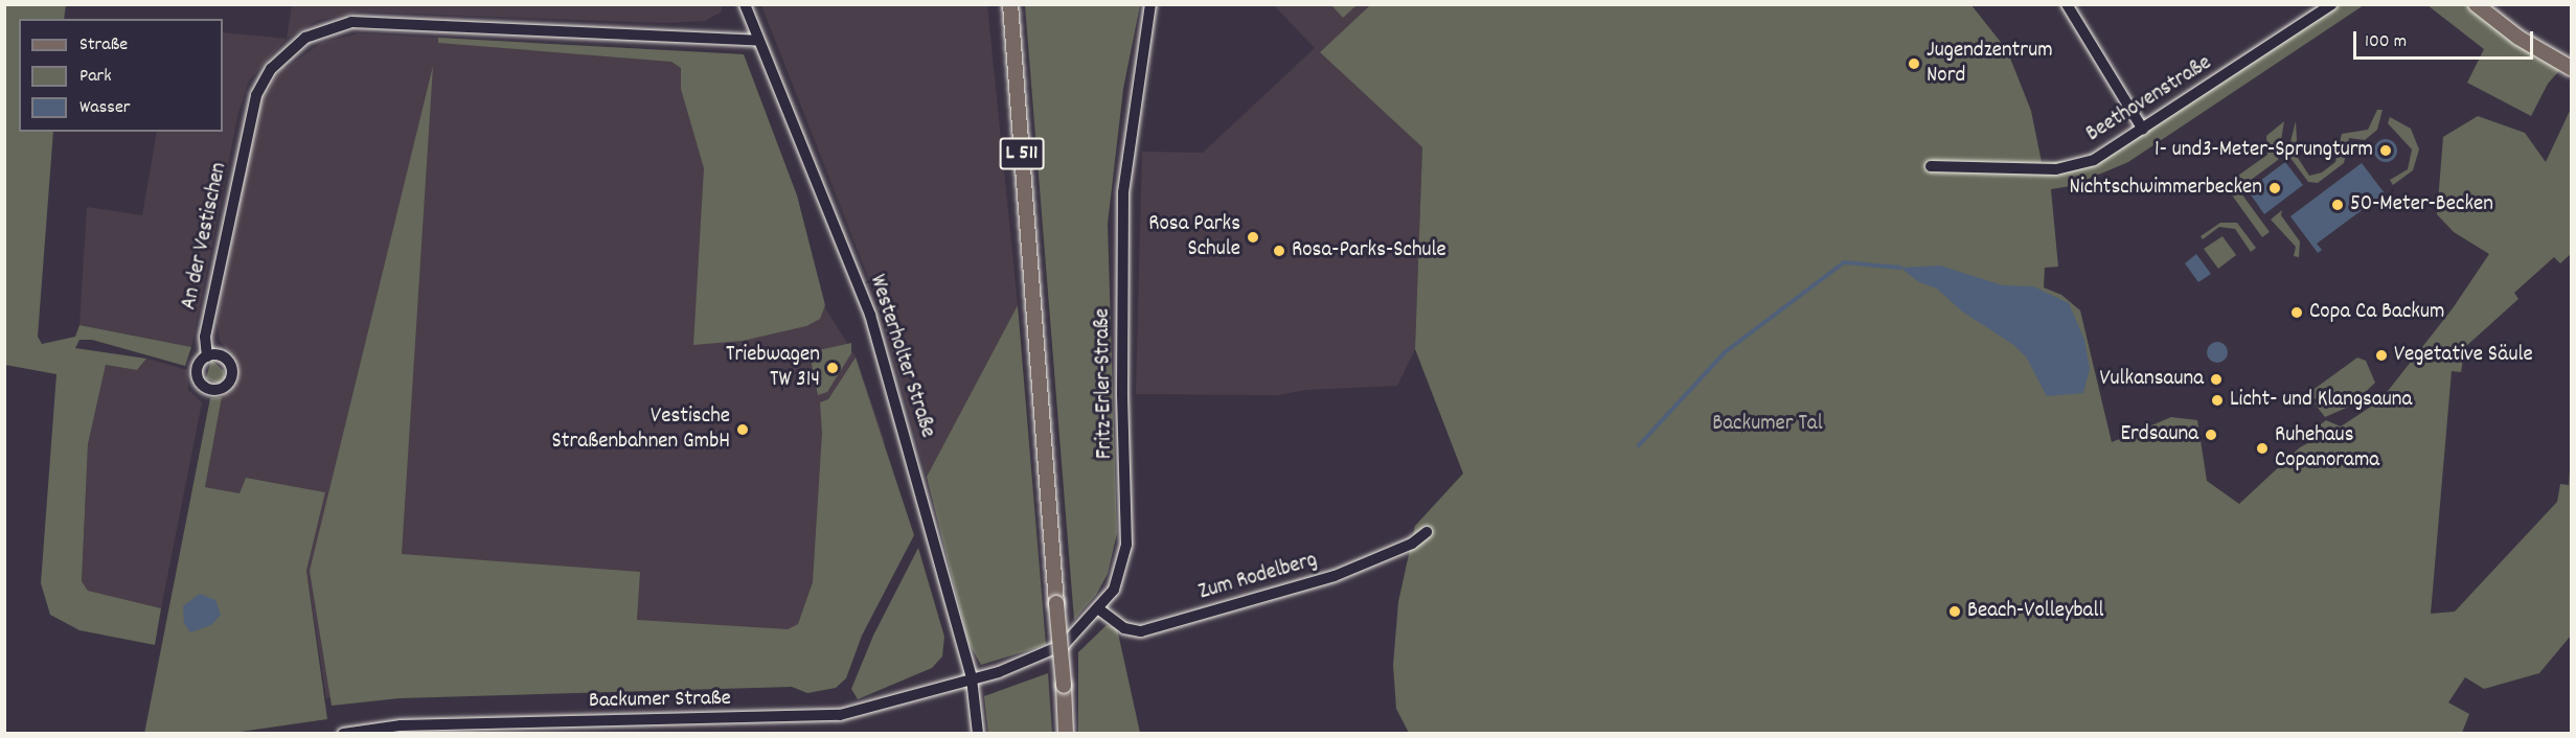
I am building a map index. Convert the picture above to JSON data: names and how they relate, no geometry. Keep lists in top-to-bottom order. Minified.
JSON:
{"streets":{"main road":["L 511"],"street":["Beethovenstraße","An der Vestischen","Westerholter Straße","Fritz-Erler-Straße","Zum Rodelberg","Backumer Straße"]},"crossings":[["An der Vestischen","Westerholter Straße"],["Westerholter Straße","Fritz-Erler-Straße"],["Westerholter Straße","Backumer Straße"],["Fritz-Erler-Straße","Zum Rodelberg"],["Fritz-Erler-Straße","Backumer Straße"]],"parks":["Backumer Tal"],"places":["Jugendzentrum Nord","1- und3-Meter-Sprungturm","Nichtschwimmerbecken","50-Meter-Becken","Rosa Parks Schule","Rosa-Parks-Schule","Copa Ca Backum","Vegetative Säule","Triebwagen TW 314","Vulkansauna","Licht- und Klangsauna","Vestische Straßenbahnen GmbH","Erdsauna","Ruhehaus Copanorama","Beach-Volleyball"],"legend":["Straße","Park","Wasser"],"scale_bar":"100 m"}
